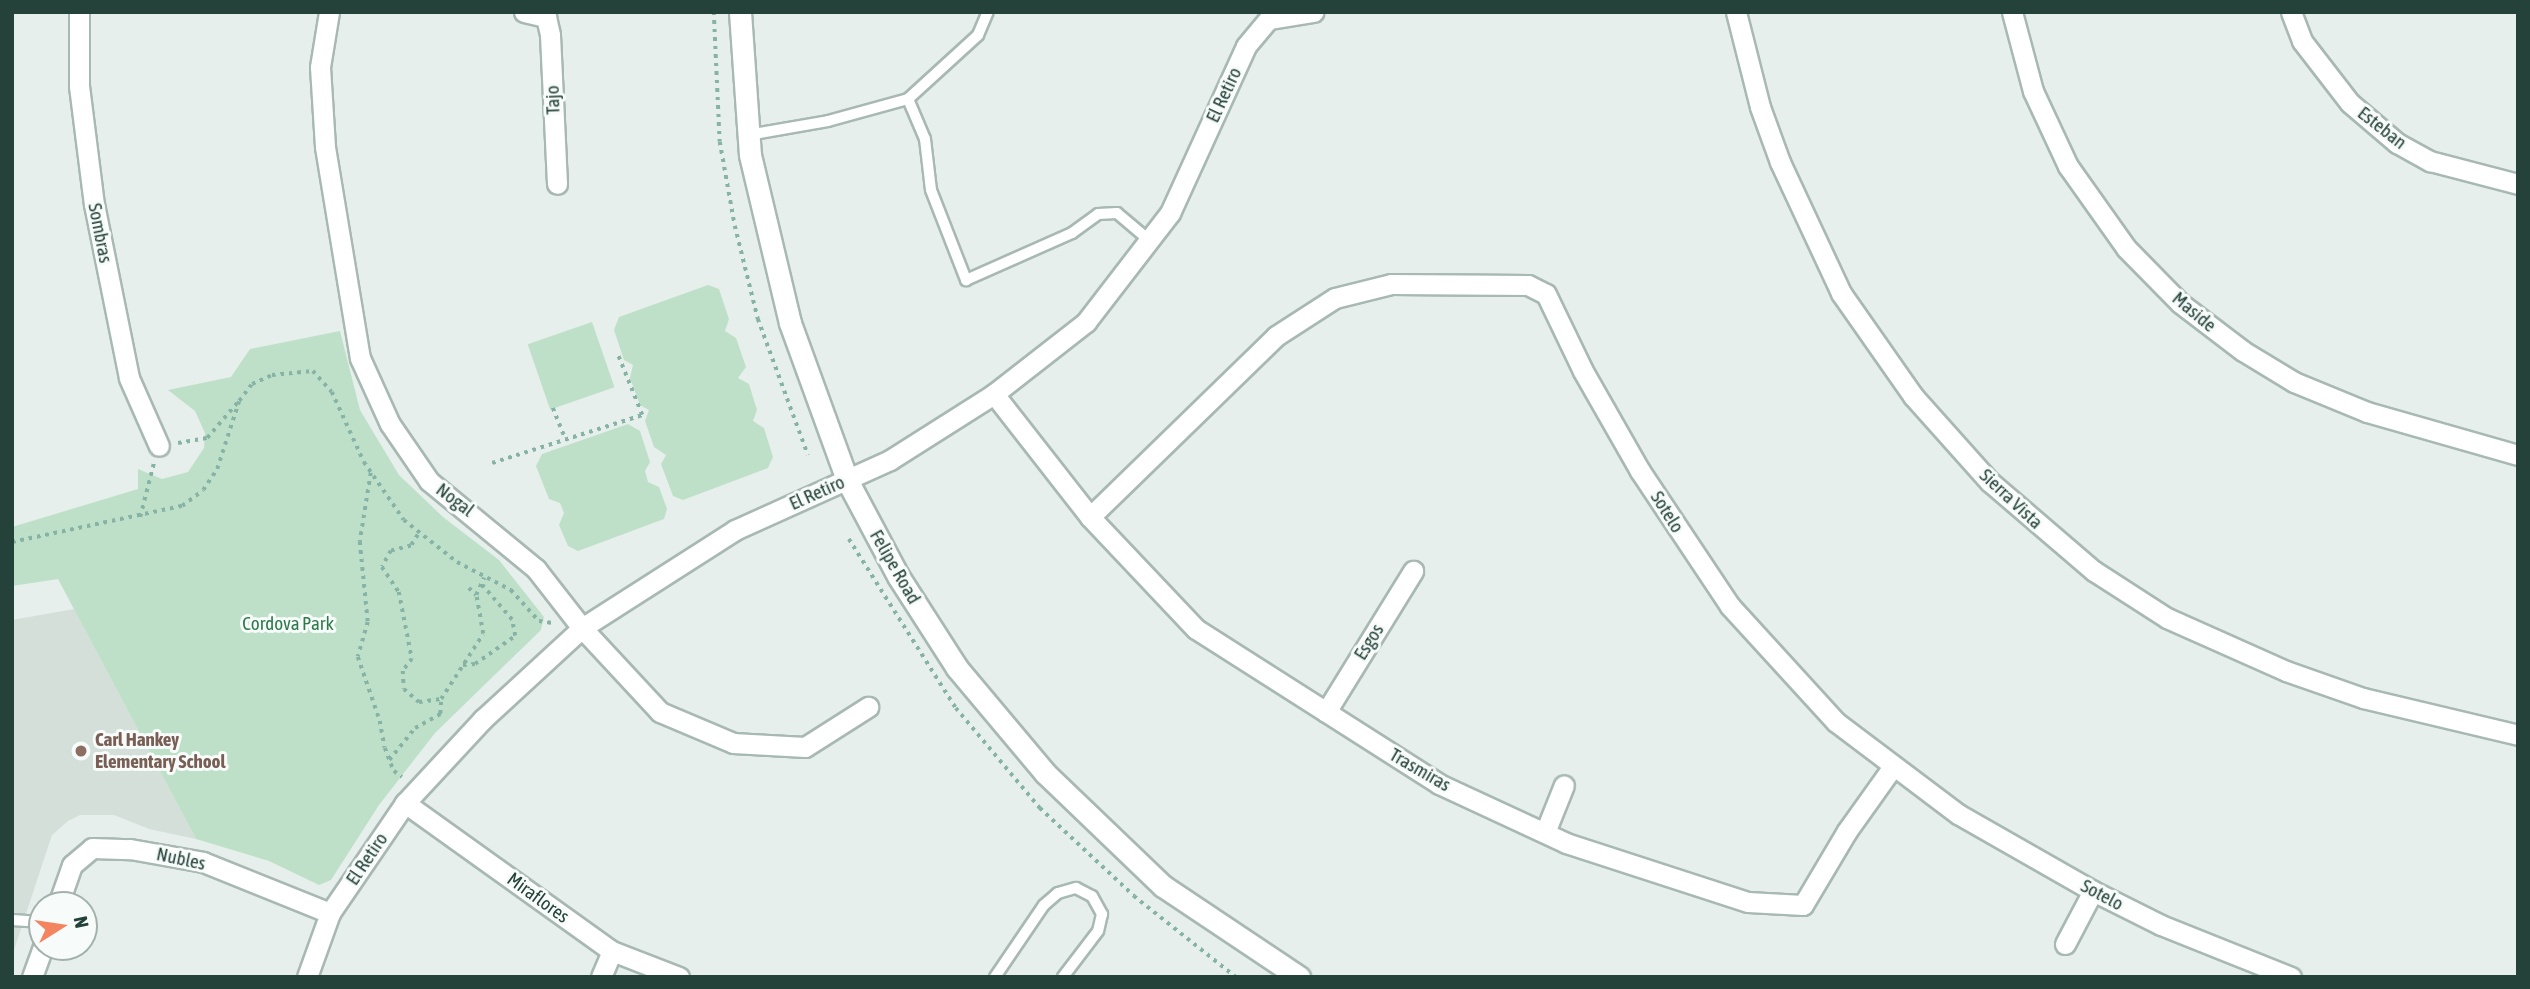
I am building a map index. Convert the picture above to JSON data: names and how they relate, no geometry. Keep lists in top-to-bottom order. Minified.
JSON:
{"streets":{"main road":["Felipe Road"],"street":["El Retiro","Tajo","Esteban","Sombras","Maside","Sierra Vista","Nogal","Sotelo","Esgos","Trasmiras","Nubles","Miraflores"]},"crossings":[["El Retiro","Nogal"],["El Retiro","Felipe Road"],["El Retiro","Trasmiras"],["El Retiro","Nubles"],["El Retiro","Miraflores"],["Sotelo","Trasmiras"],["Esgos","Trasmiras"]],"parks":["Cordova Park"],"places":["Carl Hankey Elementary School"],"north":"right"}
